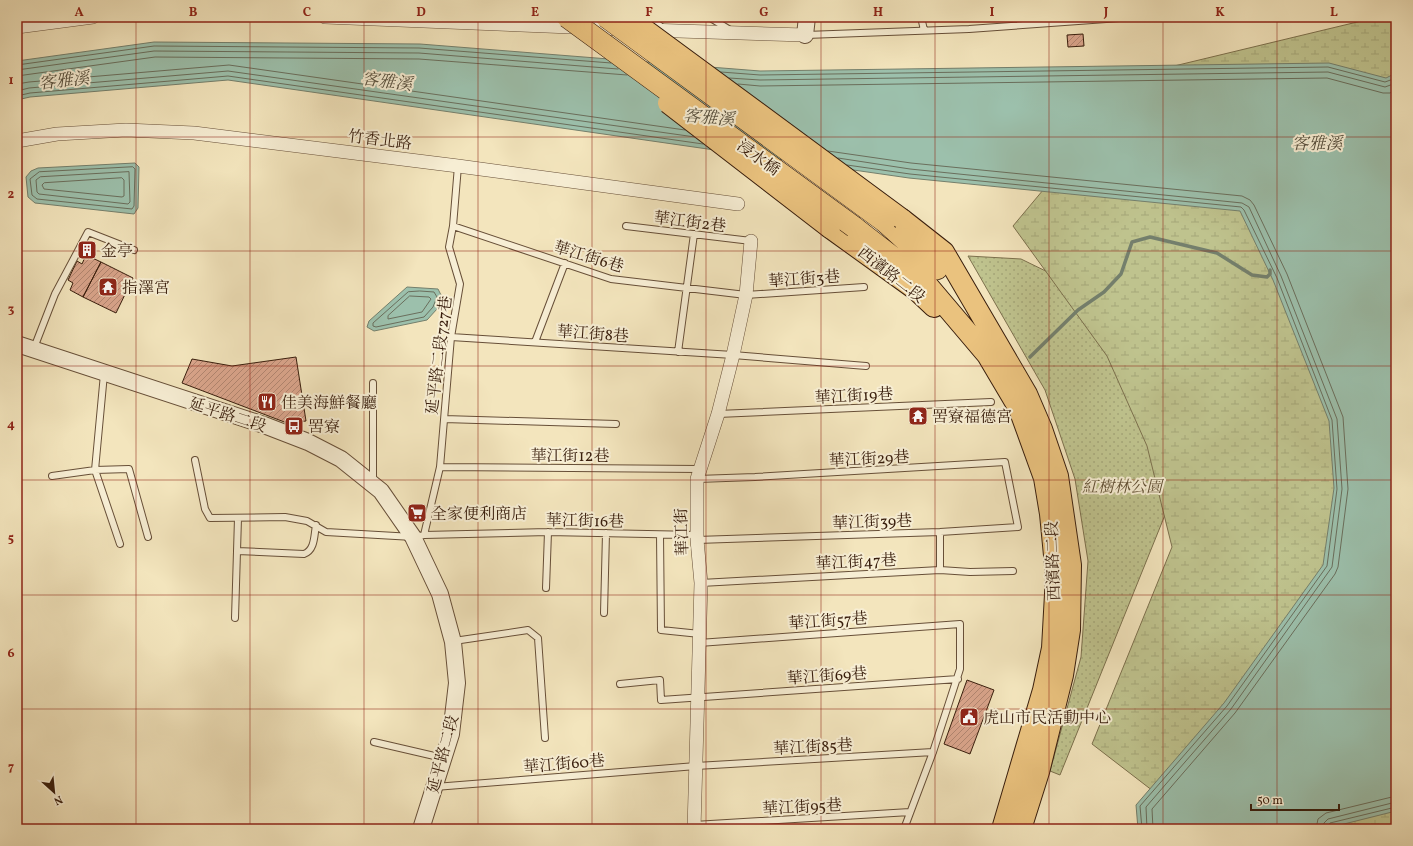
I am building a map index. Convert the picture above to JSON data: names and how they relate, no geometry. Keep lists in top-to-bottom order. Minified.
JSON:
{"streets":{"highway":["浸水橋"],"main road":["西濱路二段"],"street":["竹香北路","延平路二段","華江街"],"lane":["華江街2巷","華江街6巷","華江街3巷","華江街8巷","延平路二段727巷","華江街19巷","華江街12巷","華江街29巷","華江街16巷","華江街39巷","華江街47巷","華江街57巷","華江街69巷","華江街85巷","華江街60巷","華江街95巷"]},"crossings":[["竹香北路","延平路二段727巷"],["浸水橋","西濱路二段"],["華江街2巷","華江街"],["華江街6巷","華江街3巷"],["華江街6巷","延平路二段727巷"],["華江街6巷","華江街"],["華江街3巷","華江街"],["華江街8巷","延平路二段727巷"],["華江街8巷","華江街"],["延平路二段727巷","延平路二段"],["延平路二段727巷","華江街12巷"],["延平路二段727巷","華江街16巷"],["華江街19巷","華江街"],["延平路二段","華江街16巷"],["延平路二段","華江街60巷"],["華江街12巷","華江街29巷"],["華江街12巷","華江街"],["華江街29巷","華江街39巷"],["華江街29巷","華江街"],["華江街16巷","華江街39巷"],["華江街16巷","華江街"],["華江街16巷","華江街57巷"],["華江街39巷","華江街"],["華江街","華江街47巷"],["華江街","華江街57巷"],["華江街","華江街69巷"],["華江街","華江街85巷"],["華江街","華江街60巷"],["華江街","華江街95巷"],["華江街57巷","華江街69巷"],["華江街85巷","華江街60巷"]],"water":["客雅溪"],"parks":["紅樹林公園"],"places":{"building":["金亭"],"temple":["指澤宮","罟寮福德宮"],"restaurant":["佳美海鮮餐廳"],"bus stop":["罟寮"],"supermarket":["全家便利商店"],"public building":["虎山市民活動中心"]},"scale_bar":"50 m","north":"bottom right","grid":{"columns":["A","B","C","D","E","F","G","H","I","J","K","L"],"rows":["1","2","3","4","5","6","7"]}}
